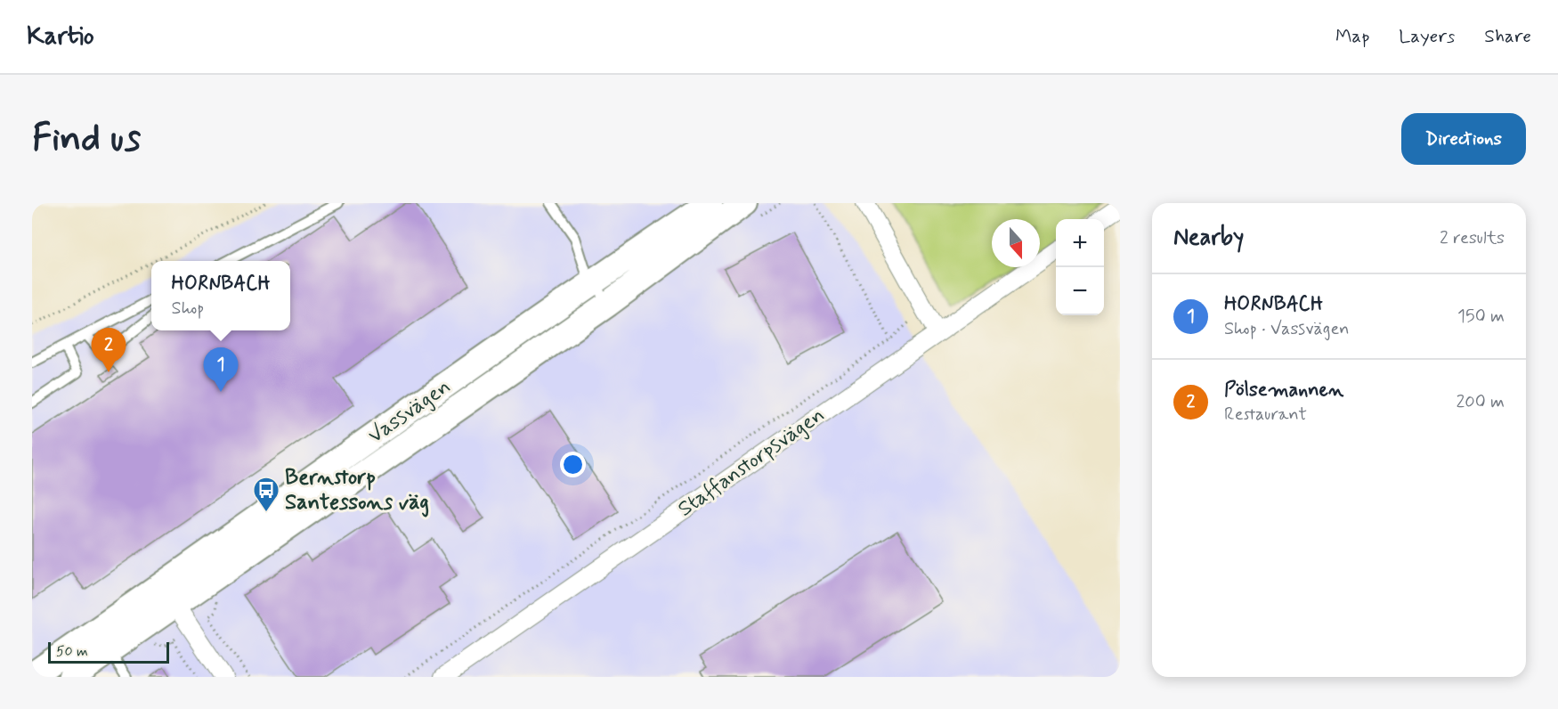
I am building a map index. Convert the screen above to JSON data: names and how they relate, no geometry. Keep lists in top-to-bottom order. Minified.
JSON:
{"streets":{"street":["Vassvägen","Staffanstorpsvägen"]},"places":{"bus stop":["Bernstorp Santessons väg"]},"scale_bar":"50 m","north":"bottom","page":{"header":"Kartio","nav":["Map","Layers","Share"],"buttons":"Directions","title":"Find us","heading":["Nearby","2 results"],"map_buttons":["+","−"],"popup":["HORNBACH","Shop"],"list":[{"mark":"1","name":"HORNBACH","note":"Shop · Vassvägen","value":"150 m"},{"mark":"2","name":"Pölsemannen","note":"Restaurant","value":"200 m"}],"pins":["2","1"],"scale":"50 m"}}
